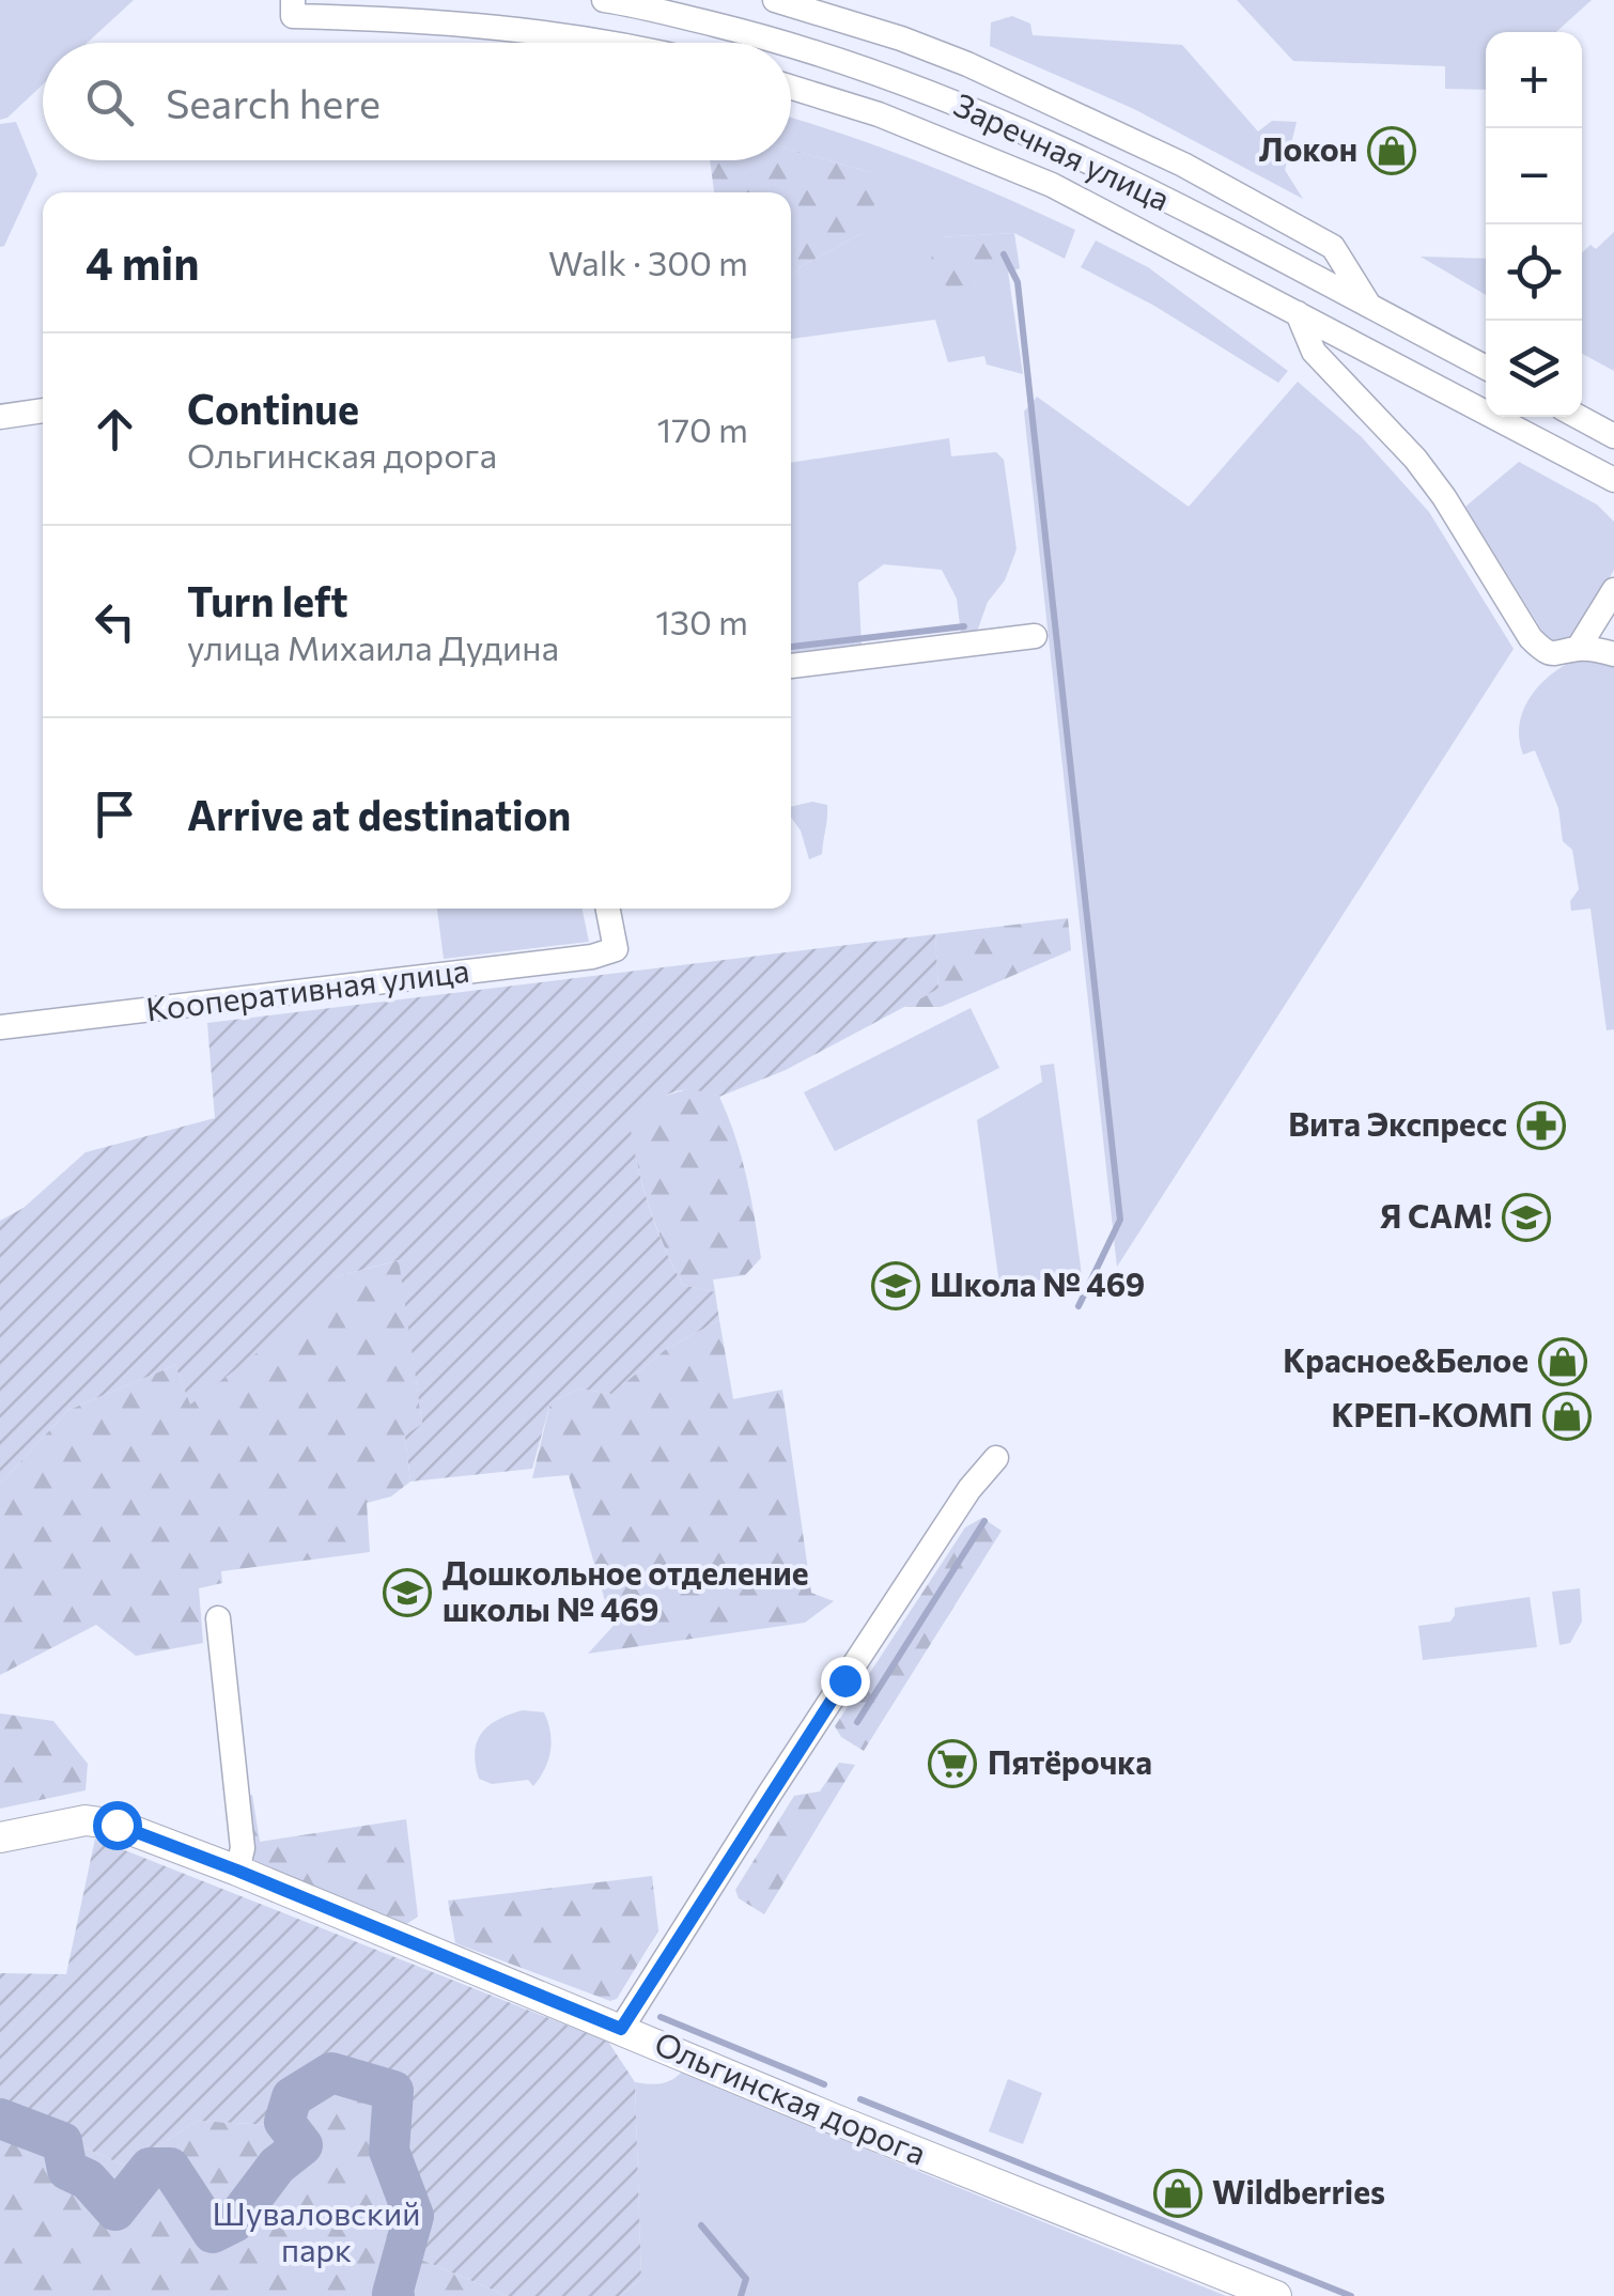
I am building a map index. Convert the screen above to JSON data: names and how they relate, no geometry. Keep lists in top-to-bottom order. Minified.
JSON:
{"streets":{"street":["Заречная улица","Кооперативная улица","Ольгинская дорога"]},"parks":["Шуваловский парк"],"places":{"shop":["Локон","Красное&Белое","КРЕП-КОМП","Wildberries"],"pharmacy":["Вита Экспресс"],"school or university":["Я САМ!","Школа № 469","Дошкольное отделение школы № 469"],"supermarket":["Пятёрочка"]},"page":{"map_buttons":["+","−"],"search":"Search here","heading":["4 min","Walk · 300 m"],"list":[["Continue","Ольгинская дорога","170 m"],["Turn left","улица Михаила Дудина","130 m"],"Arrive at destination"]}}
